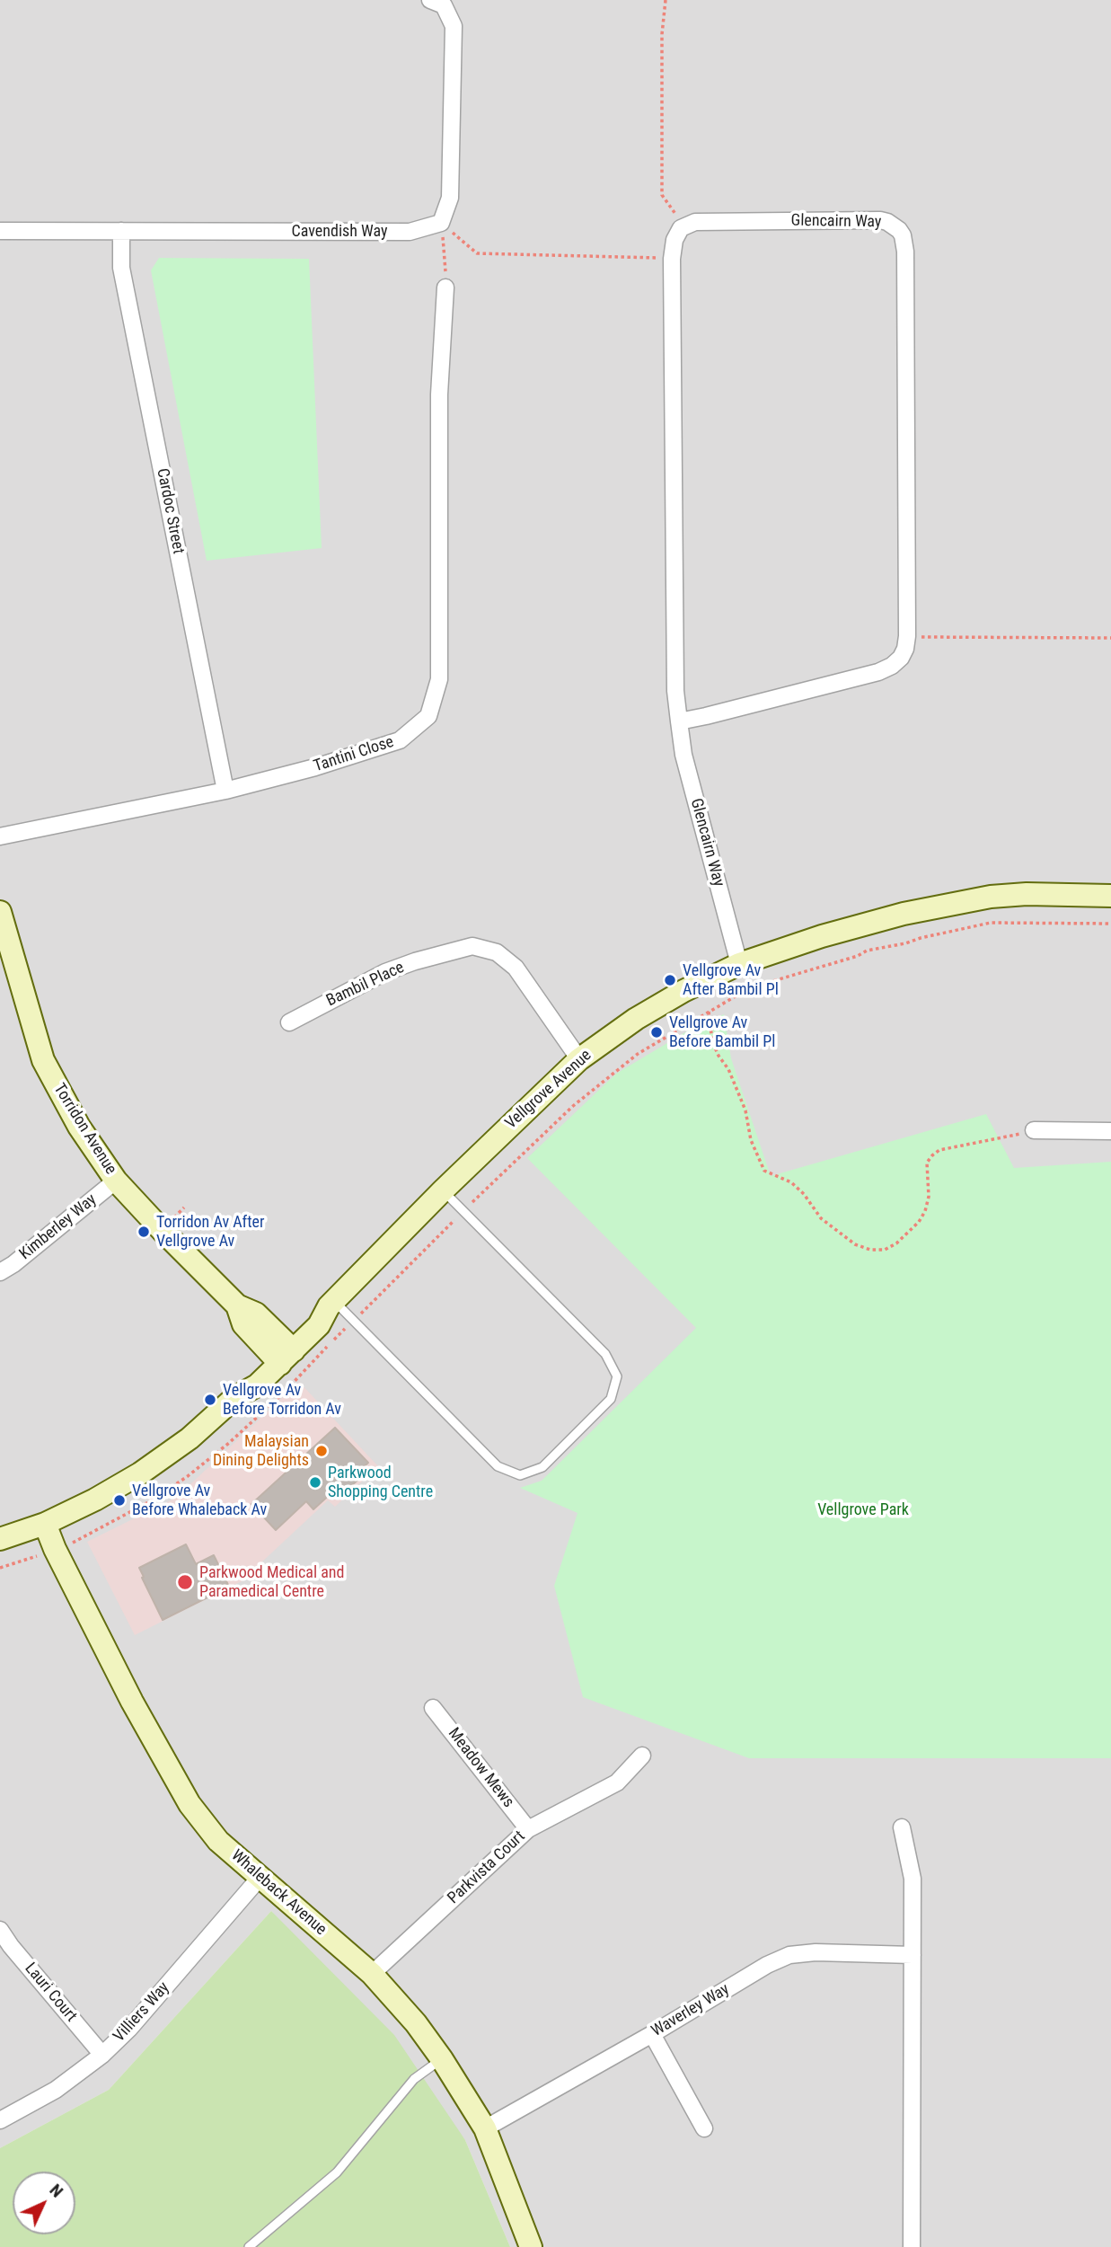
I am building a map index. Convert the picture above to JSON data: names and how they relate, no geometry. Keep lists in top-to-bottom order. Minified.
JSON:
{"streets":{"street":["Glencairn Way","Cavendish Way","Cardoc Street","Tantini Close","Bambil Place","Vellgrove Avenue","Torridon Avenue","Kimberley Way","Meadow Mews","Parkvista Court","Whaleback Avenue","Lauri Court","Waverley Way","Villiers Way"]},"crossings":[["Glencairn Way","Vellgrove Avenue"],["Cavendish Way","Cardoc Street"],["Cardoc Street","Tantini Close"],["Bambil Place","Vellgrove Avenue"],["Vellgrove Avenue","Torridon Avenue"],["Vellgrove Avenue","Whaleback Avenue"],["Torridon Avenue","Kimberley Way"],["Meadow Mews","Parkvista Court"],["Parkvista Court","Whaleback Avenue"],["Whaleback Avenue","Waverley Way"],["Whaleback Avenue","Villiers Way"],["Lauri Court","Villiers Way"]],"parks":["Vellgrove Park"],"places":["Vellgrove Av After Bambil Pl","Vellgrove Av Before Bambil Pl","Torridon Av After Vellgrove Av","Vellgrove Av Before Torridon Av","Malaysian Dining Delights","Parkwood Shopping Centre","Vellgrove Av Before Whaleback Av","Parkwood Medical and Paramedical Centre"],"north":"top right"}
